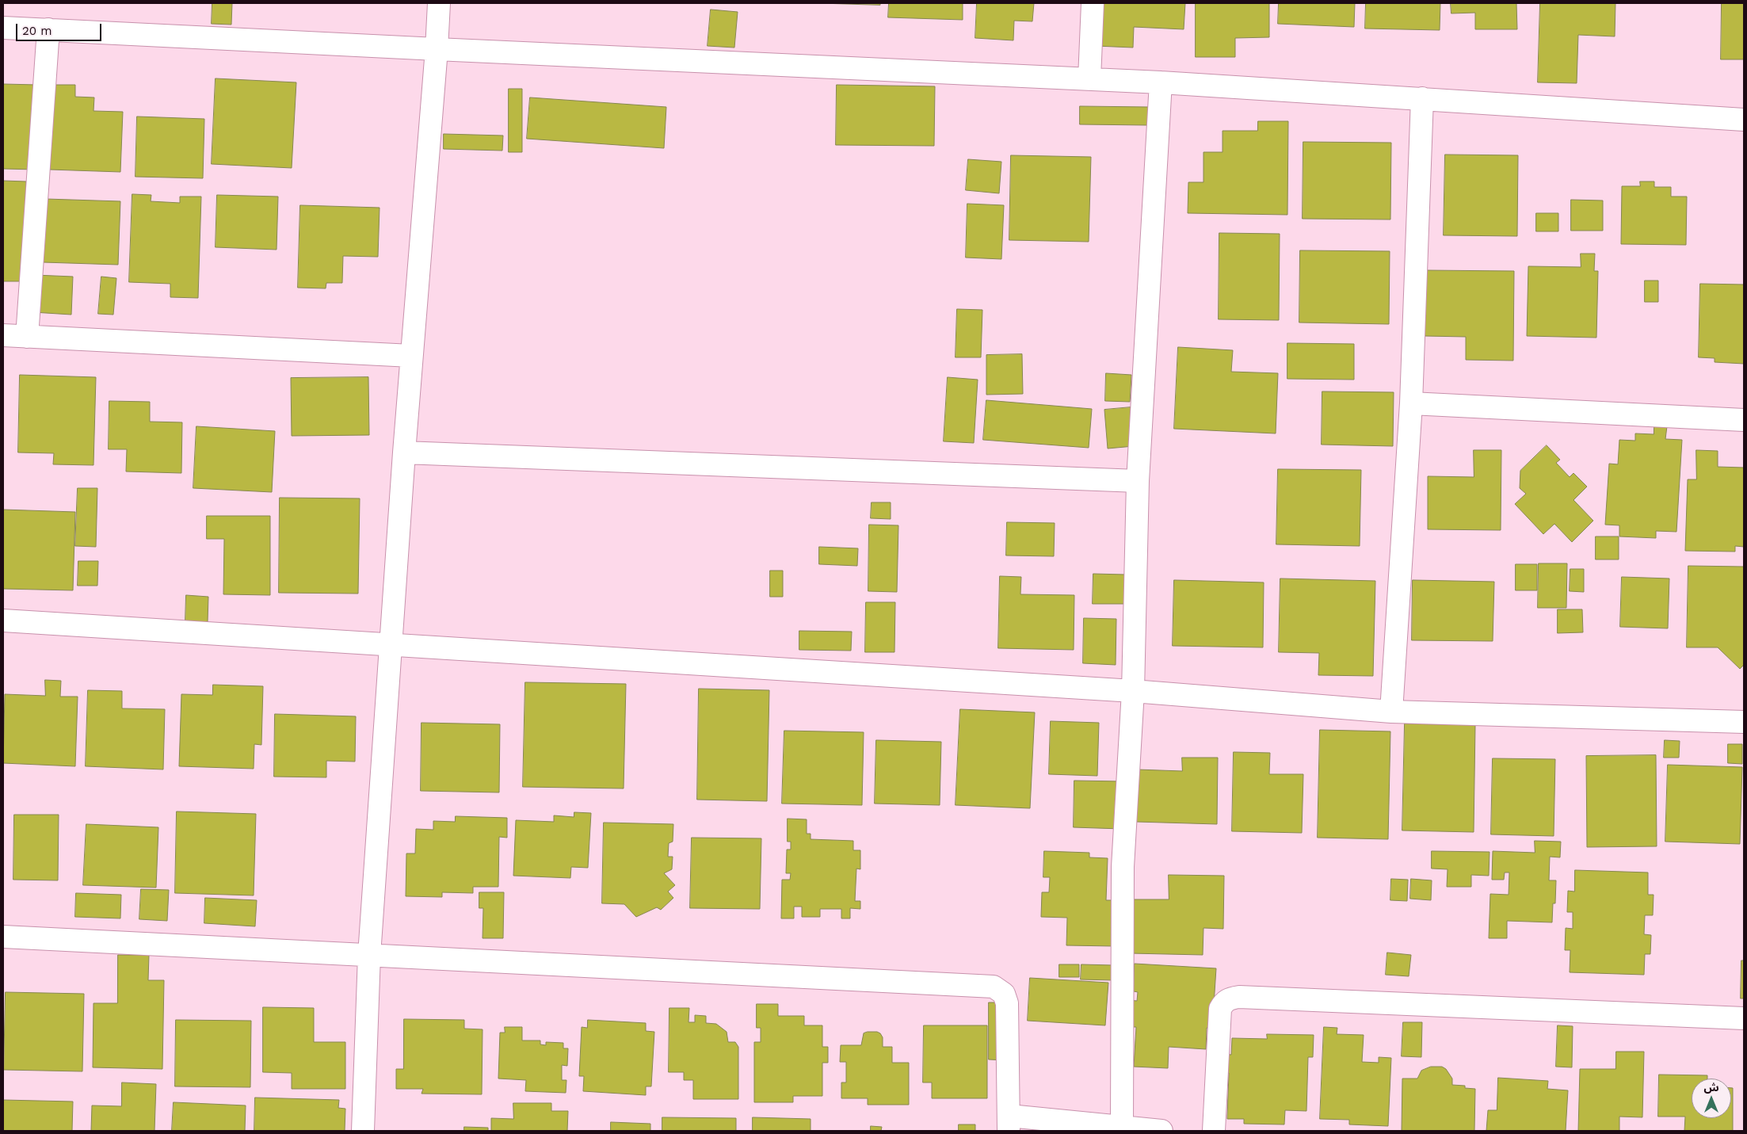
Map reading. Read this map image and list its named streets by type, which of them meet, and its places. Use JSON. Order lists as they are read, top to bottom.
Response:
{
  "scale_bar": "20 m",
  "north": "top"
}
